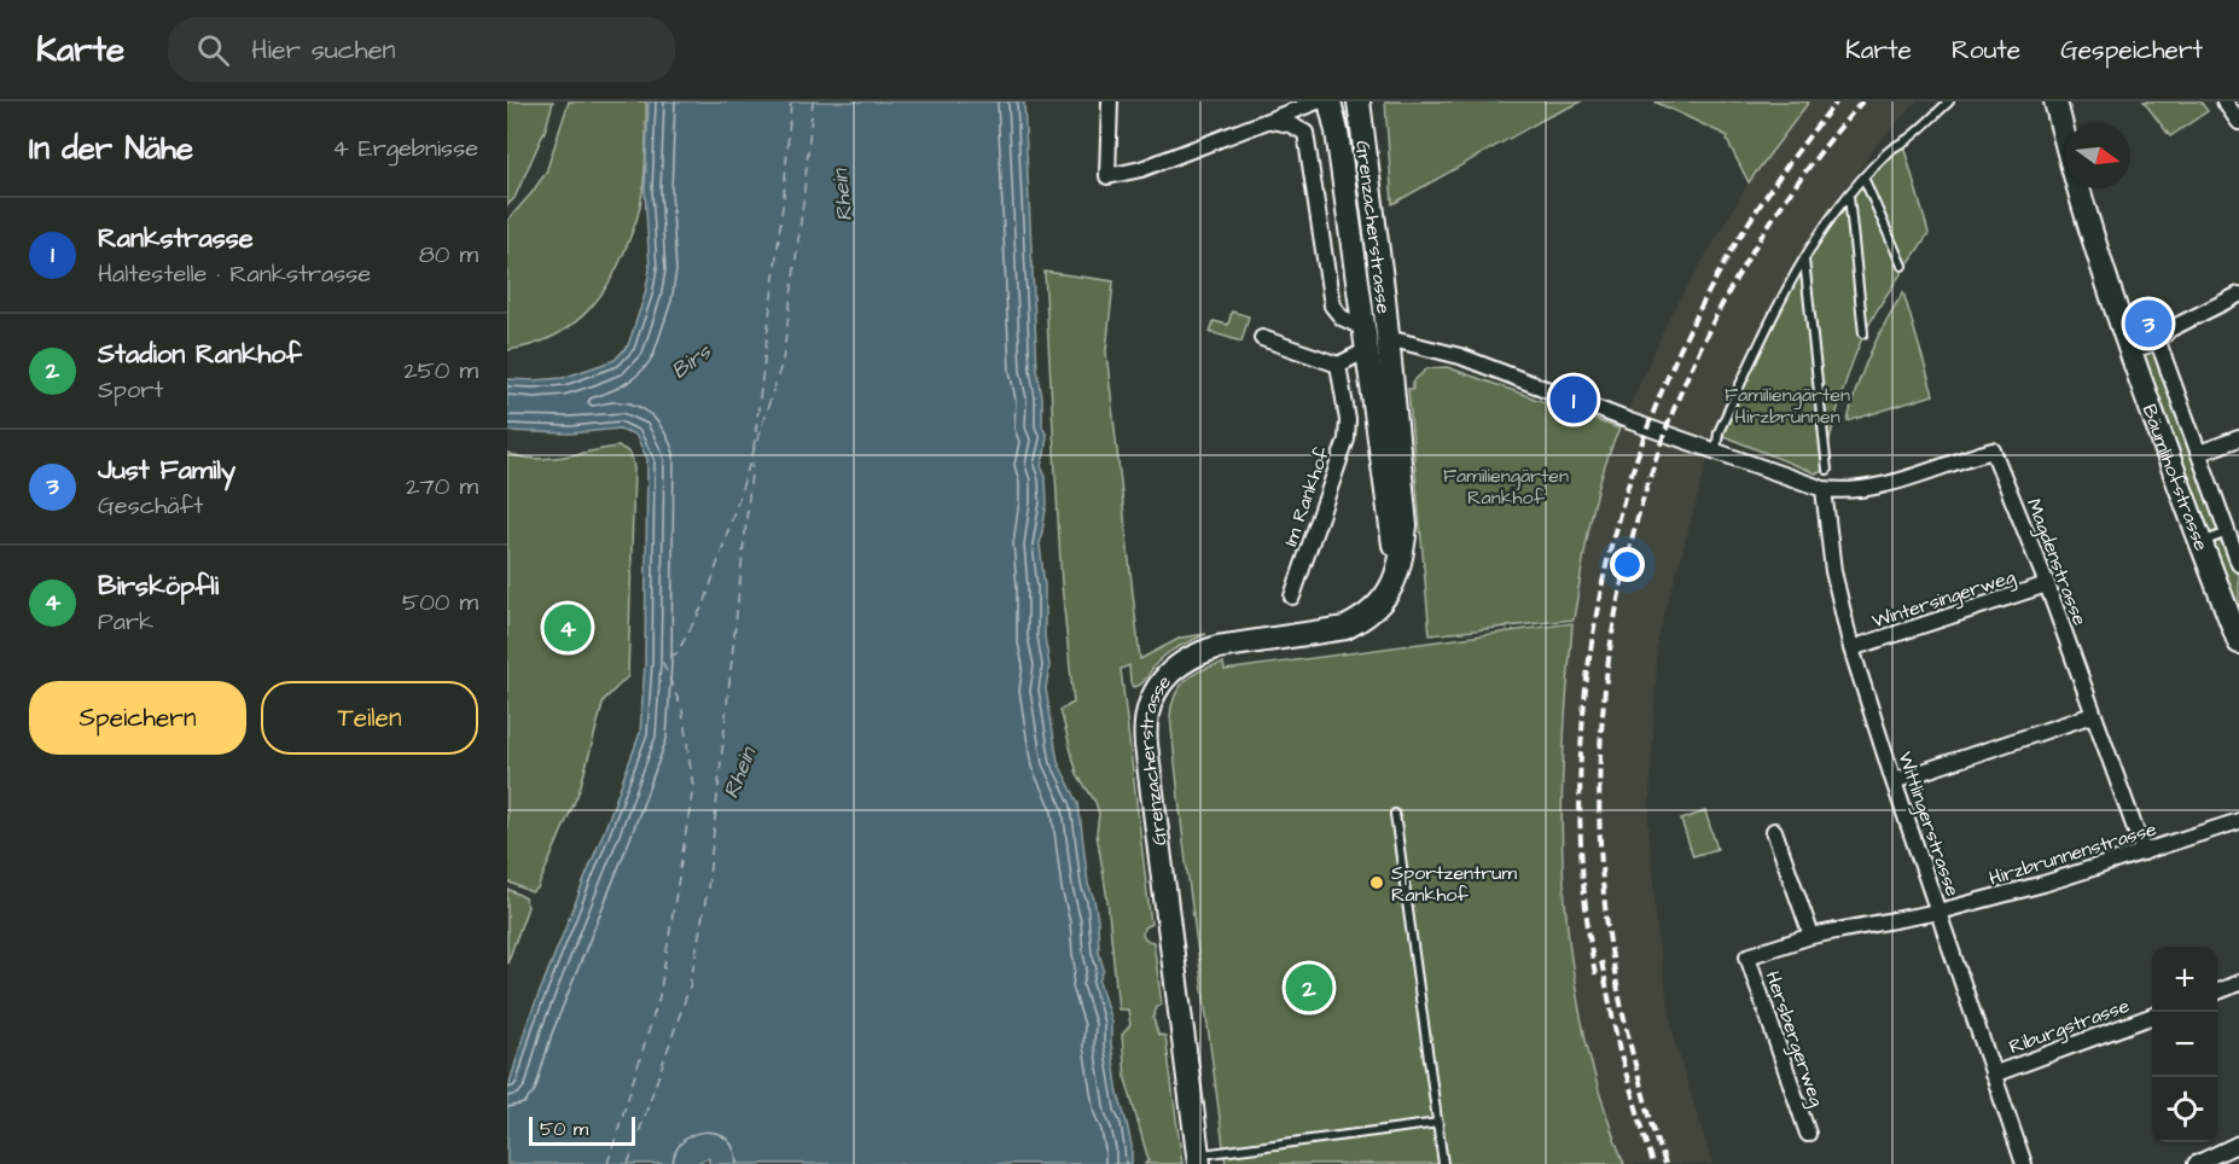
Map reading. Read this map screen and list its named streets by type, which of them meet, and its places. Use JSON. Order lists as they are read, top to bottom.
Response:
{
  "streets": {
    "main road": ["Grenzacherstrasse", "Bäumlihofstrasse"],
    "street": [
      "Im Rankhof",
      "Magdenstrasse",
      "Wintersingerweg",
      "Wittlingerstrasse",
      "Hirzbrunnenstrasse",
      "Riburgstrasse",
      "Hersbergerweg"
    ]
  },
  "crossings": [
    ["Magdenstrasse", "Wintersingerweg"],
    ["Magdenstrasse", "Wittlingerstrasse"],
    ["Magdenstrasse", "Hirzbrunnenstrasse"],
    ["Wintersingerweg", "Wittlingerstrasse"],
    ["Wittlingerstrasse", "Hirzbrunnenstrasse"],
    ["Wittlingerstrasse", "Riburgstrasse"],
    ["Hirzbrunnenstrasse", "Hersbergerweg"]
  ],
  "water": ["Rhein", "Birs"],
  "parks": ["Familiengärten Hirzbrunnen", "Familiengärten Rankhof"],
  "places": ["Sportzentrum Rankhof"],
  "scale_bar": "50 m",
  "north": "right",
  "page": {
    "header": "Karte",
    "search": "Hier suchen",
    "nav": ["Karte", "Route", "Gespeichert"],
    "heading": ["In der Nähe", "4 Ergebnisse"],
    "list": [
      {
        "mark": "1",
        "name": "Rankstrasse",
        "note": "Haltestelle · Rankstrasse",
        "value": "80 m"
      },
      {
        "mark": "2",
        "name": "Stadion Rankhof",
        "note": "Sport",
        "value": "250 m"
      },
      {
        "mark": "3",
        "name": "Just Family",
        "note": "Geschäft",
        "value": "270 m"
      },
      {
        "mark": "4",
        "name": "Birsköpfli",
        "note": "Park",
        "value": "500 m"
      }
    ],
    "pins": [
      "3",
      "1",
      "4",
      "2"
    ],
    "buttons": ["Speichern", "Teilen"],
    "map_buttons": ["+", "−"],
    "scale": "50 m"
  }
}
